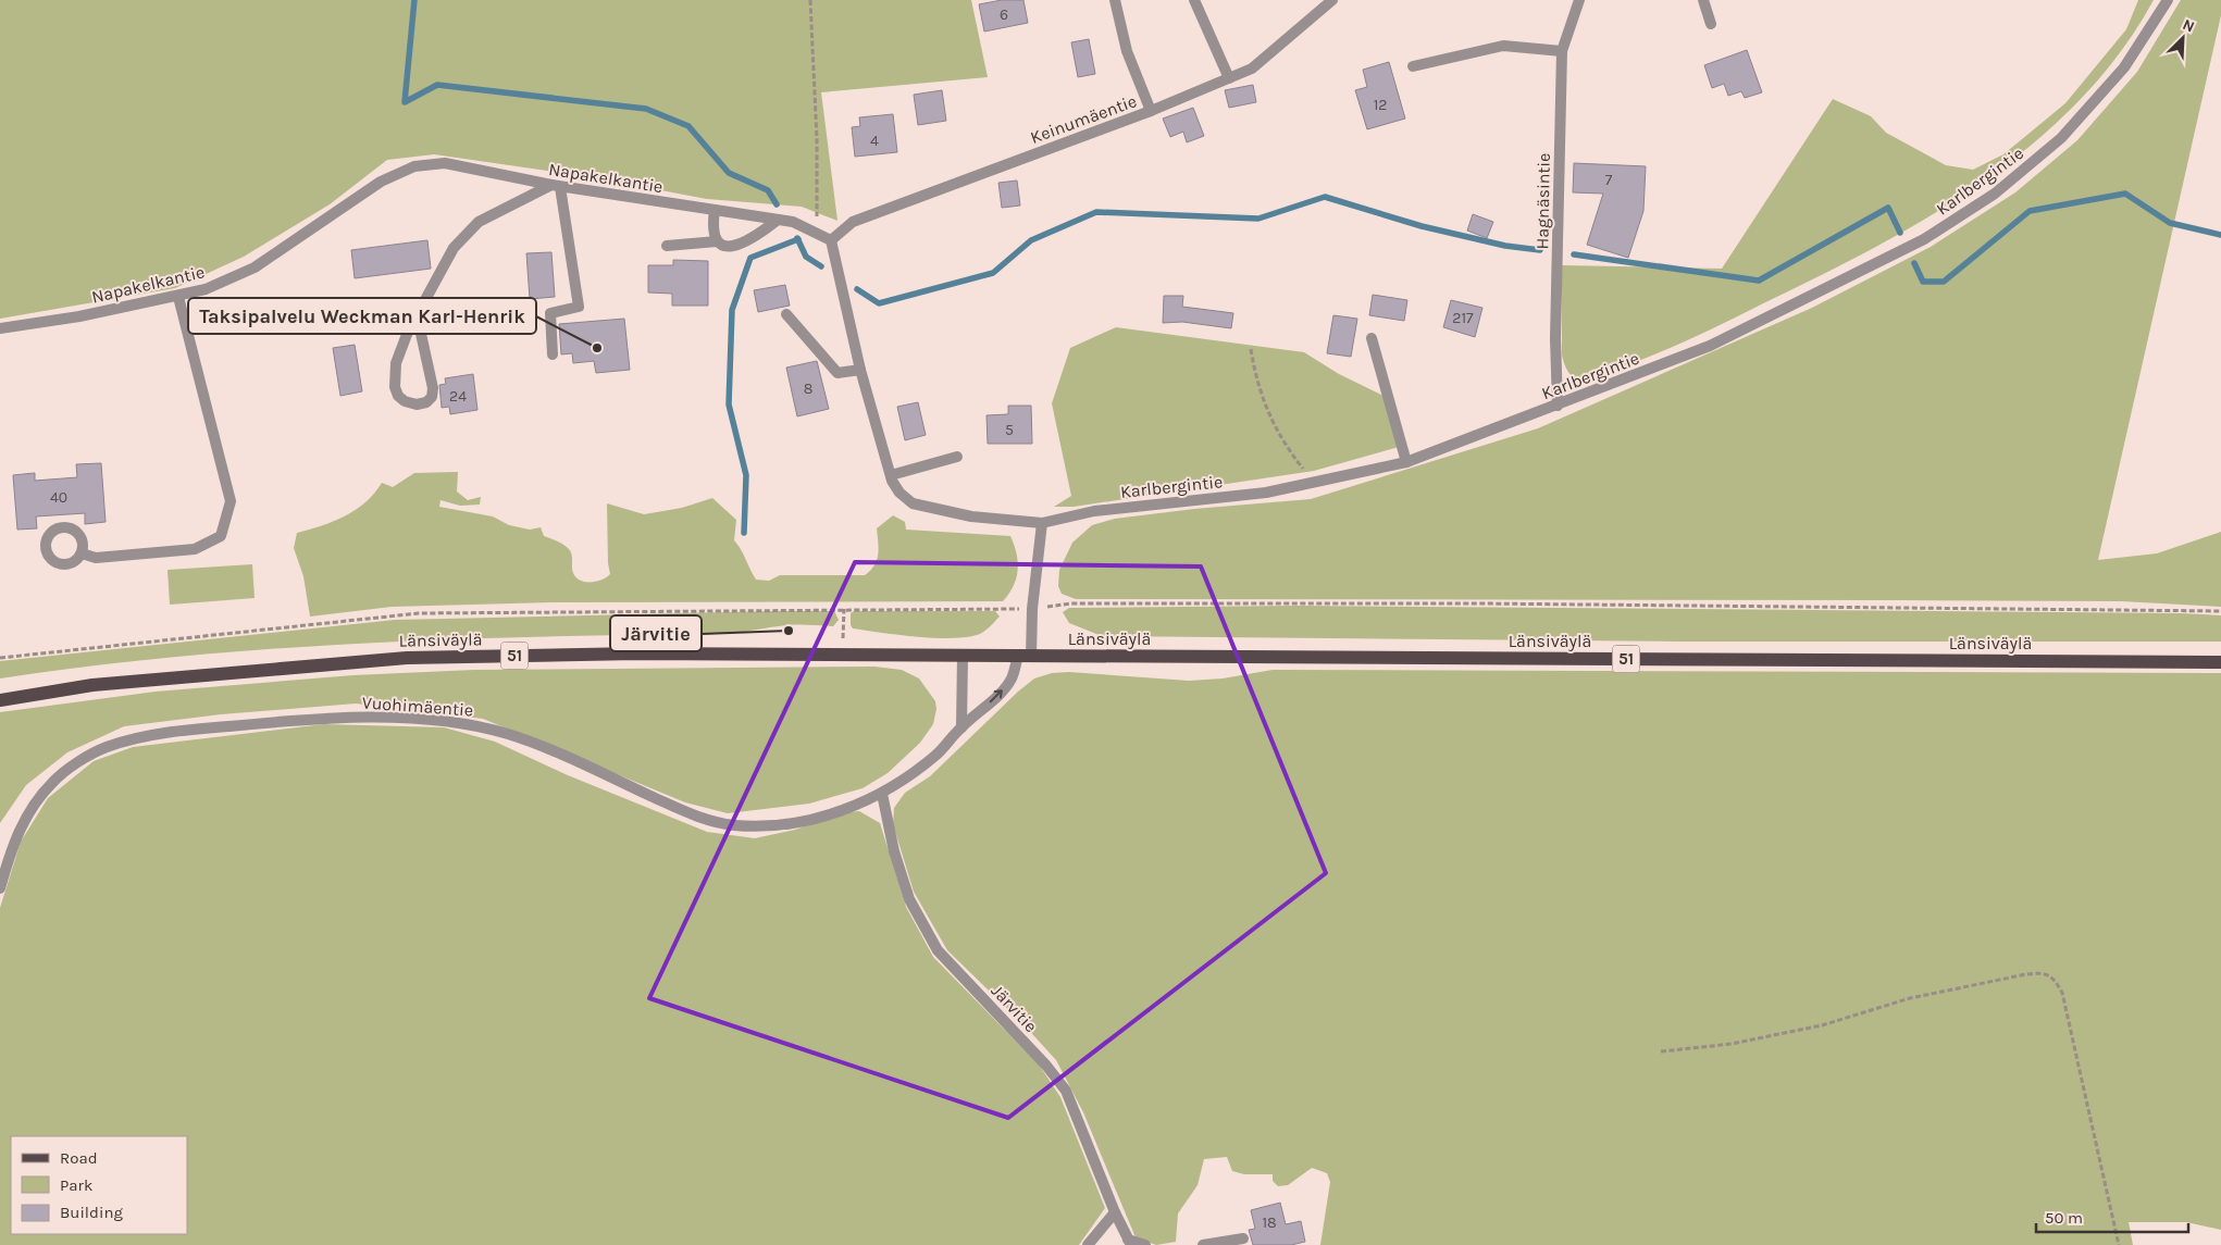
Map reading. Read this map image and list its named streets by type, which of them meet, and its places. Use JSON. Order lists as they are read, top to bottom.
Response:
{
  "streets": {
    "main road": ["Länsiväylä", "51"],
    "street": [
      "Keinumäentie",
      "Napakelkantie",
      "Karlbergintie",
      "Hagnäsintie",
      "Vuohimäentie",
      "Järvitie"
    ]
  },
  "crossings": [
    ["Keinumäentie", "Napakelkantie"],
    ["Karlbergintie", "Hagnäsintie"],
    ["Länsiväylä", "Vuohimäentie"],
    ["Vuohimäentie", "Järvitie"]
  ],
  "places": ["Taksipalvelu Weckman Karl-Henrik", "Järvitie"],
  "house_numbers": [
    "6",
    "12",
    "4",
    "7",
    "217",
    "8",
    "24",
    "5",
    "40",
    "18"
  ],
  "legend": ["Road", "Park", "Building"],
  "scale_bar": "50 m",
  "north": "top right"
}
